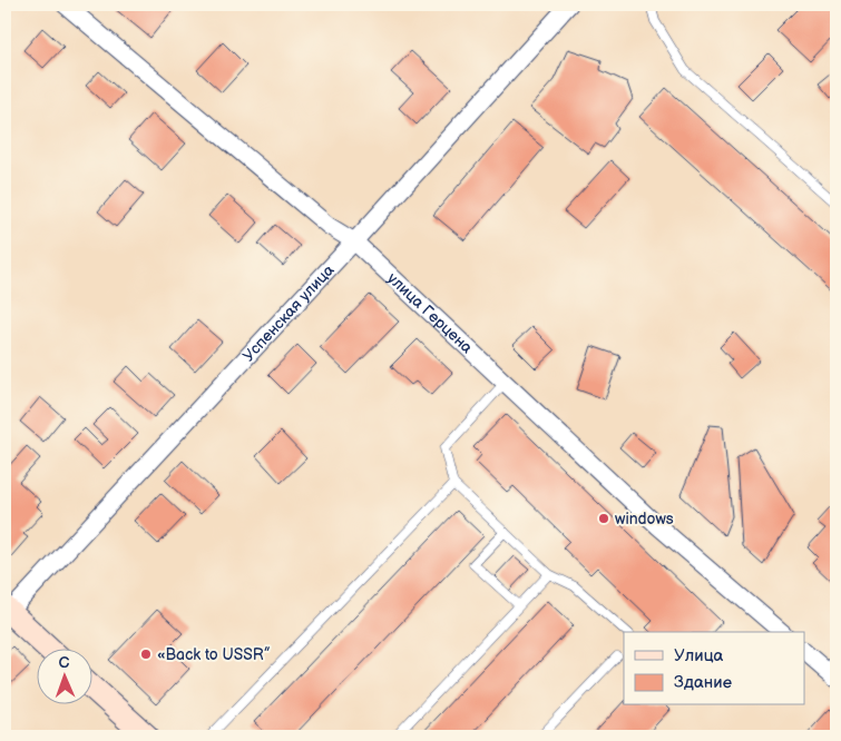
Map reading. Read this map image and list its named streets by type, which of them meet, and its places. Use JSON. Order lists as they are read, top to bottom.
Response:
{
  "streets": {
    "street": ["Успенская улица", "улица Герцена"]
  },
  "crossings": [
    ["Успенская улица", "улица Герцена"]
  ],
  "places": ["windows", "«Back to USSR”"],
  "legend": ["Улица", "Здание"],
  "north": "top"
}
